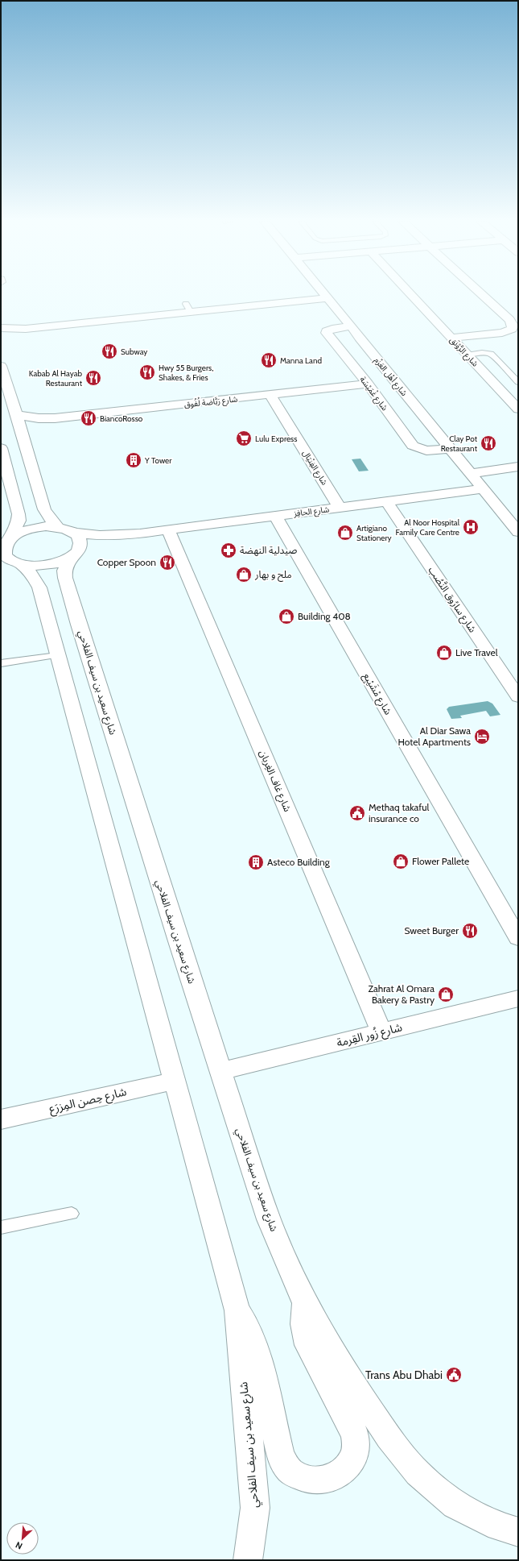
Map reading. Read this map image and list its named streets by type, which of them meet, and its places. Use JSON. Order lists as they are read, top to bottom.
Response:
{
  "streets": {
    "street": [
      "شارع الرَّوْنَق",
      "شارع أهْل العَزْم",
      "شارع غْمَيْسَة",
      "شارع رَبَّاضة لُفُوق",
      "شارع الفِنْيَال",
      "شارع الحافِز",
      "شارع سارُوق النَّصُب",
      "شارع سعيد بن سيف الفلاحي",
      "شارع مْشَيْبِع",
      "شارع غاف الغِربان",
      "شارع زُور القِرمة",
      "شارع حِصن المِزرَع"
    ]
  },
  "crossings": [
    ["شارع أهْل العَزْم", "شارع غْمَيْسَة"],
    ["شارع أهْل العَزْم", "شارع الحافِز"],
    ["شارع غْمَيْسَة", "شارع رَبَّاضة لُفُوق"],
    ["شارع رَبَّاضة لُفُوق", "شارع الفِنْيَال"],
    ["شارع الفِنْيَال", "شارع الحافِز"],
    ["شارع الحافِز", "شارع سارُوق النَّصُب"],
    ["شارع الحافِز", "شارع سعيد بن سيف الفلاحي"],
    ["شارع الحافِز", "شارع مْشَيْبِع"],
    ["شارع الحافِز", "شارع غاف الغِربان"],
    ["شارع سعيد بن سيف الفلاحي", "شارع زُور القِرمة"],
    ["شارع سعيد بن سيف الفلاحي", "شارع حِصن المِزرَع"],
    ["شارع غاف الغِربان", "شارع زُور القِرمة"]
  ],
  "places": {
    "restaurant": [
      "Subway",
      "Manna Land",
      "Hwy 55 Burgers, Shakes, & Fries",
      "Kabab Al Hayab Restaurant",
      "BiancoRosso",
      "Clay Pot Restaurant",
      "Copper Spoon",
      "Sweet Burger"
    ],
    "supermarket": ["Lulu Express"],
    "building": ["Y Tower", "Asteco Building"],
    "hospital": ["Al Noor Hospital Family Care Centre"],
    "shop": [
      "Artigiano Stationery",
      "ملح و بهار",
      "Building 408",
      "Live Travel",
      "Flower Pallete",
      "Zahrat Al Omara Bakery & Pastry"
    ],
    "pharmacy": ["صيدلية النهضة"],
    "hotel": ["Al Diar Sawa Hotel Apartments"],
    "public building": ["Methaq takaful insurance co", "Trans Abu Dhabi"]
  },
  "north": "bottom left"
}
